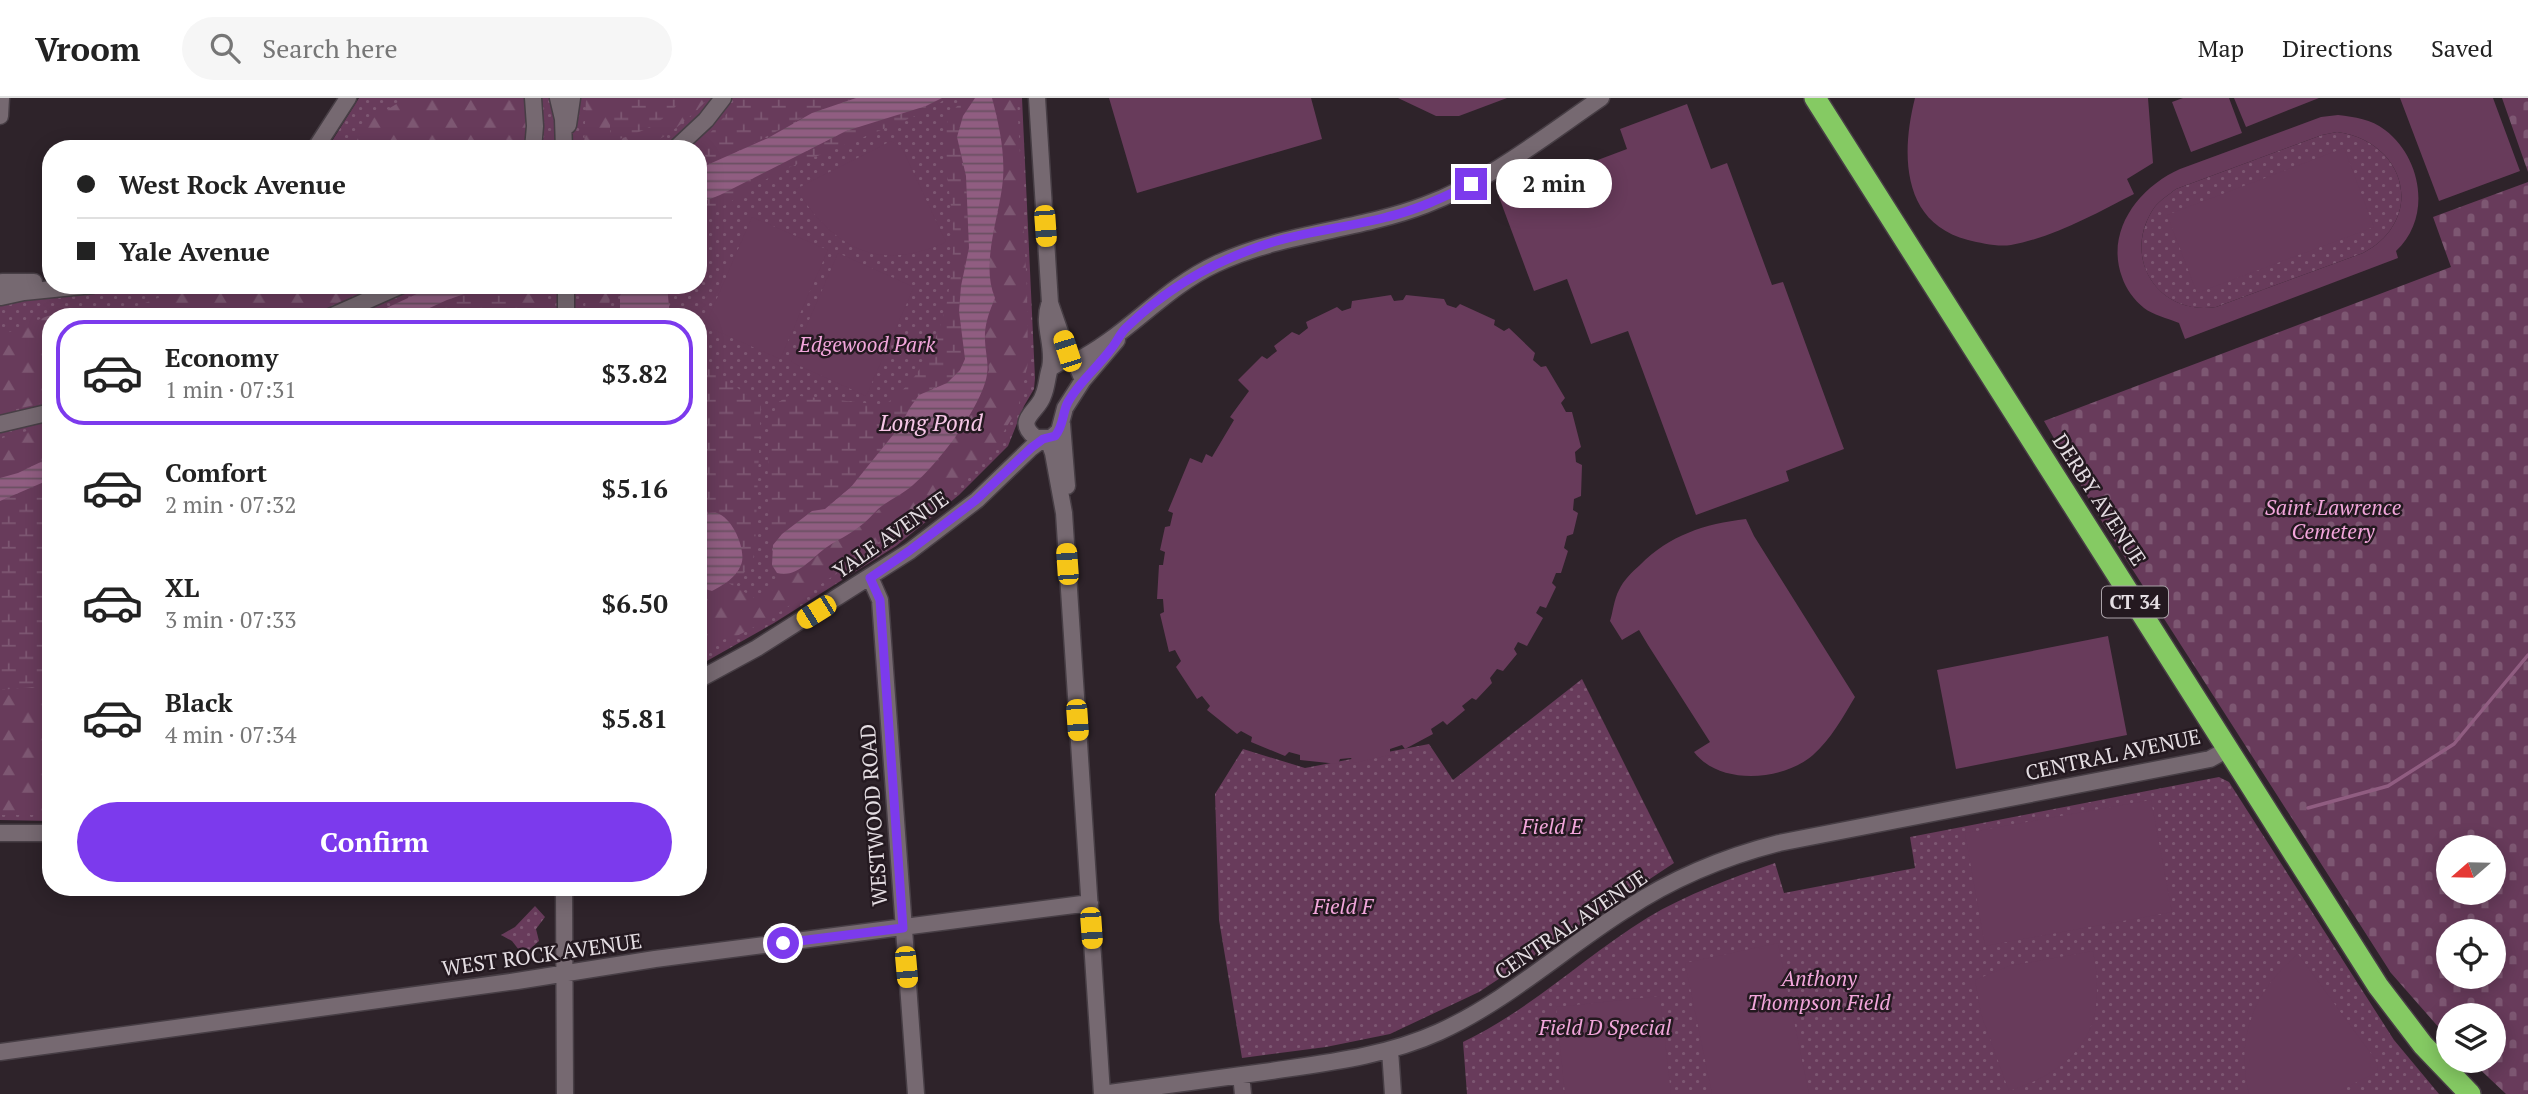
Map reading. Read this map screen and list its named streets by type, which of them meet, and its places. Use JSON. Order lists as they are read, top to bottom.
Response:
{
  "streets": {
    "highway": ["DERBY AVENUE", "CT 34"],
    "street": [
      "YALE AVENUE",
      "CENTRAL AVENUE",
      "WESTWOOD ROAD",
      "WEST ROCK AVENUE"
    ]
  },
  "crossings": [
    ["DERBY AVENUE", "CENTRAL AVENUE"],
    ["YALE AVENUE", "WESTWOOD ROAD"],
    ["WESTWOOD ROAD", "WEST ROCK AVENUE"]
  ],
  "water": ["Long Pond"],
  "parks": [
    "Edgewood Park",
    "Saint Lawrence Cemetery",
    "Field E",
    "Field F",
    "Anthony Thompson Field",
    "Field D Special"
  ],
  "north": "left",
  "page": {
    "header": "Vroom",
    "search": "Search here",
    "nav": ["Map", "Directions", "Saved"],
    "banner": ["West Rock Avenue", "Yale Avenue"],
    "bubble": "2 min",
    "list": [
      {
        "name": "Economy",
        "note": "1 min · 07:31",
        "value": "$3.82"
      },
      {
        "name": "Comfort",
        "note": "2 min · 07:32",
        "value": "$5.16"
      },
      {
        "name": "XL",
        "note": "3 min · 07:33",
        "value": "$6.50"
      },
      {
        "name": "Black",
        "note": "4 min · 07:34",
        "value": "$5.81"
      }
    ],
    "buttons": "Confirm"
  }
}
